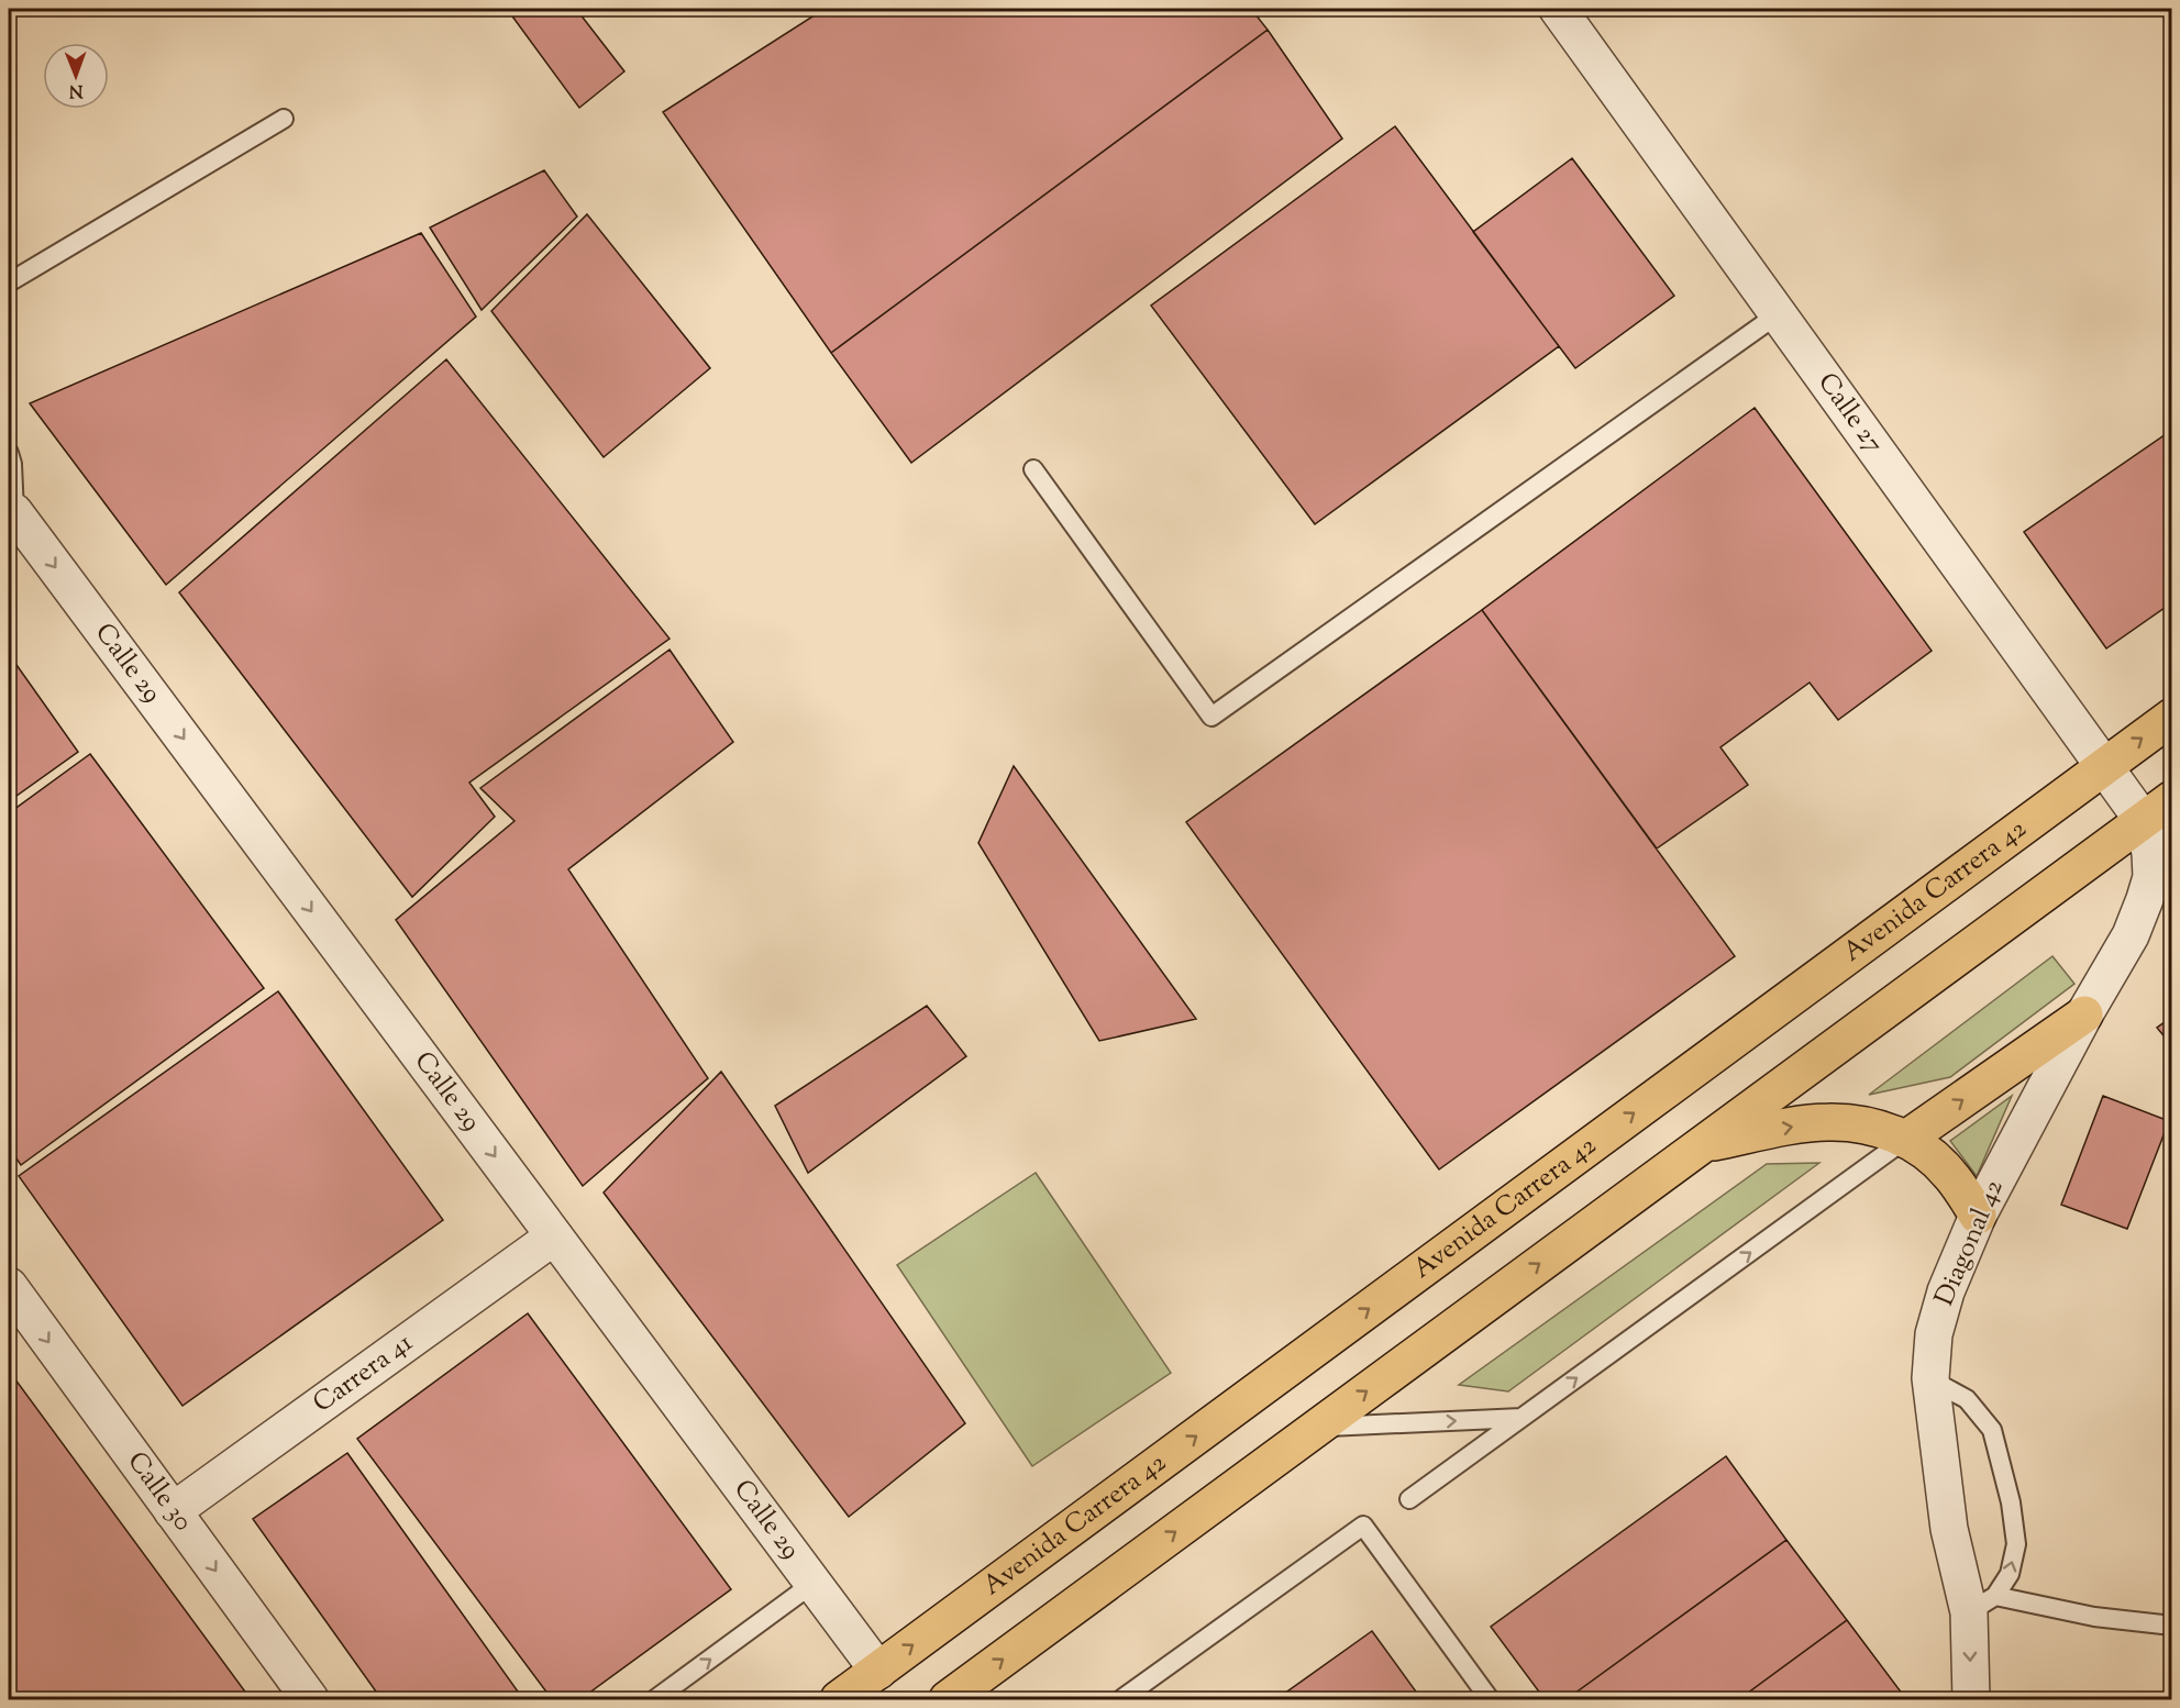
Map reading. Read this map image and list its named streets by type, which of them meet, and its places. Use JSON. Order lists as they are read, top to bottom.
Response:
{
  "streets": {
    "highway": ["Avenida Carrera 42"],
    "street": [
      "Calle 27",
      "Calle 29",
      "Diagonal 42",
      "Carrera 41",
      "Calle 30"
    ]
  },
  "crossings": [
    ["Calle 27", "Avenida Carrera 42"],
    ["Calle 27", "Diagonal 42"],
    ["Calle 29", "Avenida Carrera 42"],
    ["Calle 29", "Carrera 41"],
    ["Carrera 41", "Calle 30"]
  ],
  "one_way": ["Calle 29", "Calle 30"],
  "north": "bottom"
}
